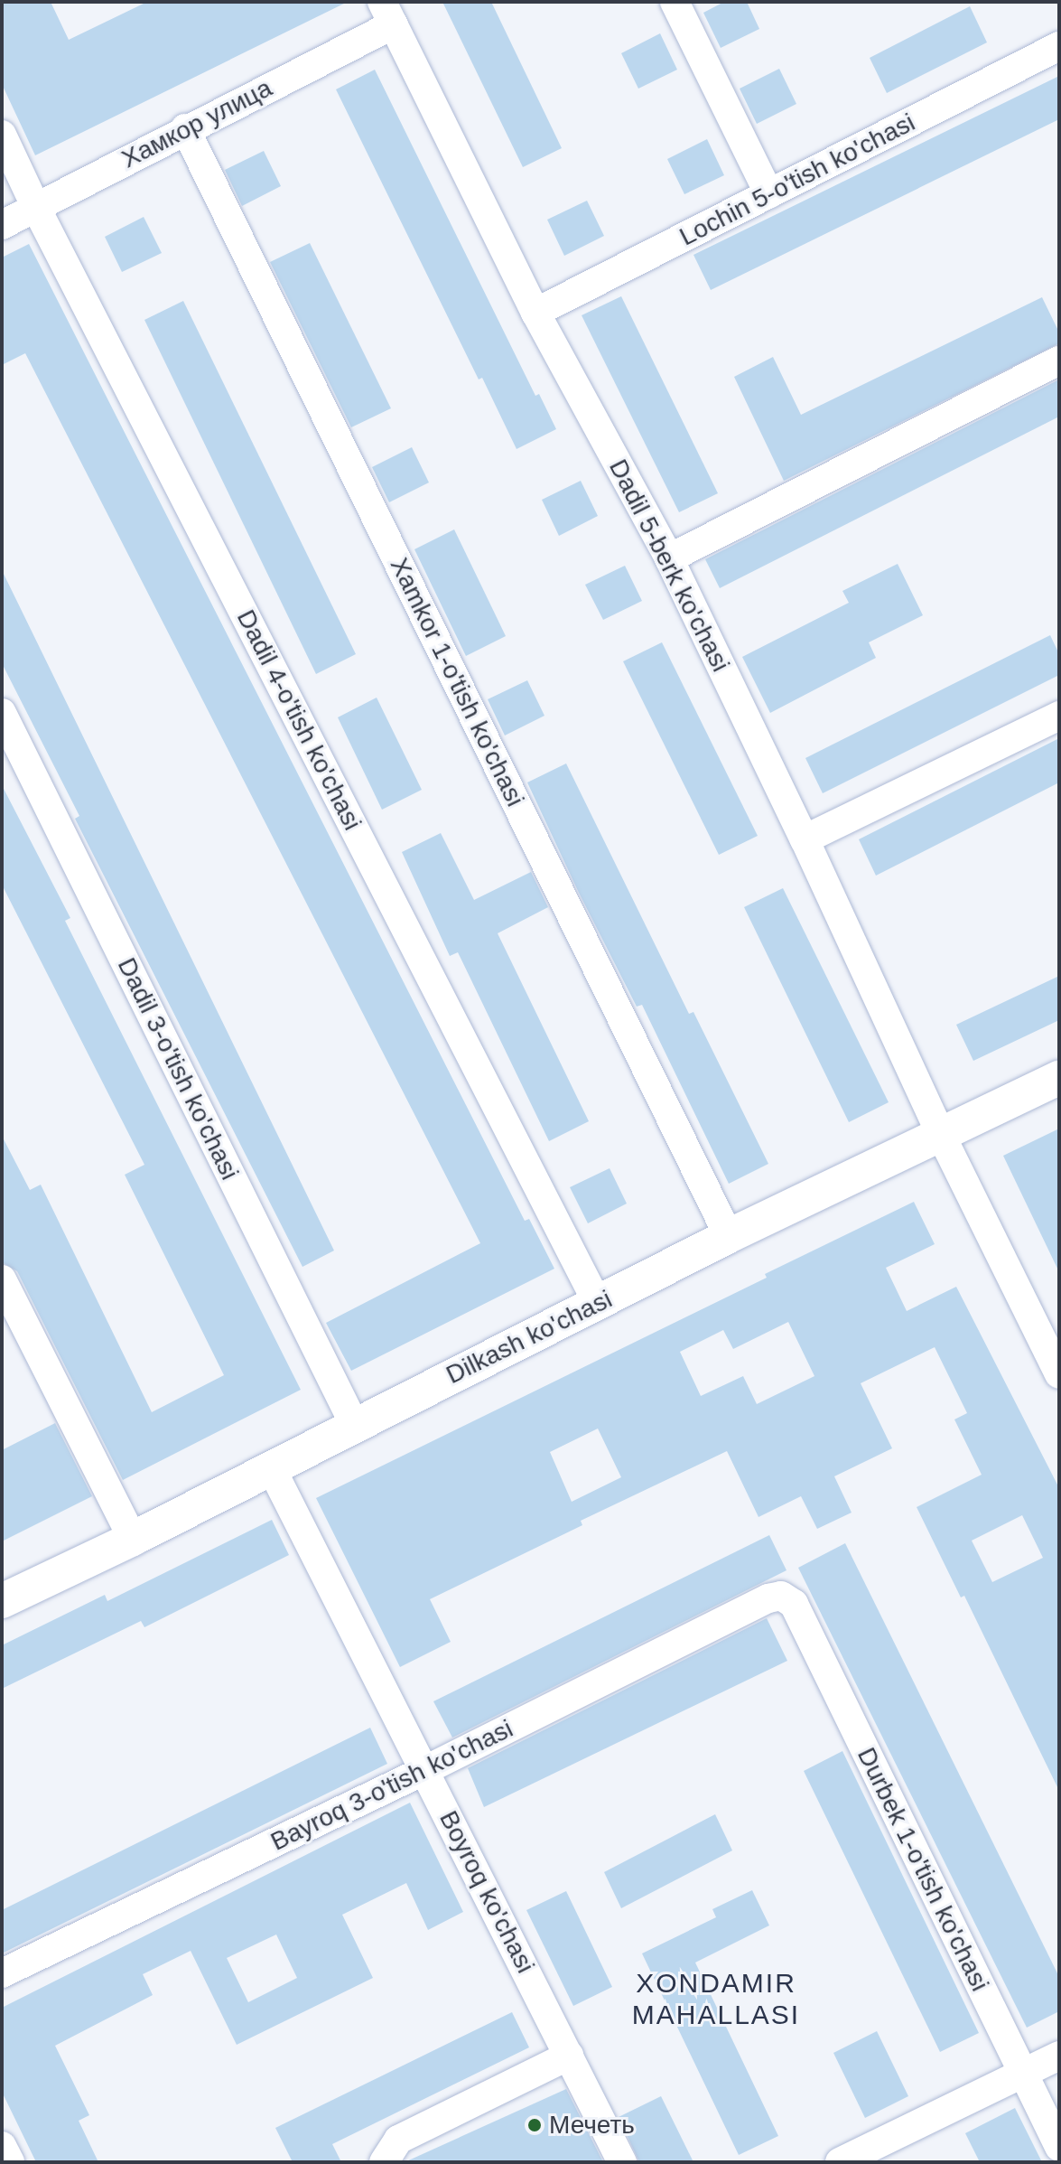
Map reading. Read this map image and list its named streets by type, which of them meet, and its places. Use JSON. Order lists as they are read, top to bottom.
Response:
{
  "streets": {
    "street": [
      "Хамкор улица",
      "Lochin 5-o'tish ko'chasi",
      "Dadil 5-berk ko'chasi",
      "Xamkor 1-o'tish ko'chasi",
      "Dadil 4-o'tish ko'chasi",
      "Dadil 3-o'tish ko'chasi",
      "Dilkash ko'chasi",
      "Bayroq 3-o'tish ko'chasi",
      "Durbek 1-o'tish ko'chasi",
      "Boyroq ko'chasi"
    ]
  },
  "crossings": [
    ["Хамкор улица", "Dadil 5-berk ko'chasi"],
    ["Хамкор улица", "Xamkor 1-o'tish ko'chasi"],
    ["Хамкор улица", "Dadil 4-o'tish ko'chasi"],
    ["Lochin 5-o'tish ko'chasi", "Dadil 5-berk ko'chasi"],
    ["Dadil 5-berk ko'chasi", "Dilkash ko'chasi"],
    ["Xamkor 1-o'tish ko'chasi", "Dilkash ko'chasi"],
    ["Dadil 4-o'tish ko'chasi", "Dilkash ko'chasi"],
    ["Dadil 3-o'tish ko'chasi", "Dilkash ko'chasi"],
    ["Dilkash ko'chasi", "Boyroq ko'chasi"],
    ["Bayroq 3-o'tish ko'chasi", "Durbek 1-o'tish ko'chasi"],
    ["Bayroq 3-o'tish ko'chasi", "Boyroq ko'chasi"]
  ],
  "districts": ["XONDAMIR MAHALLASI"],
  "places": ["Мечеть"]
}
